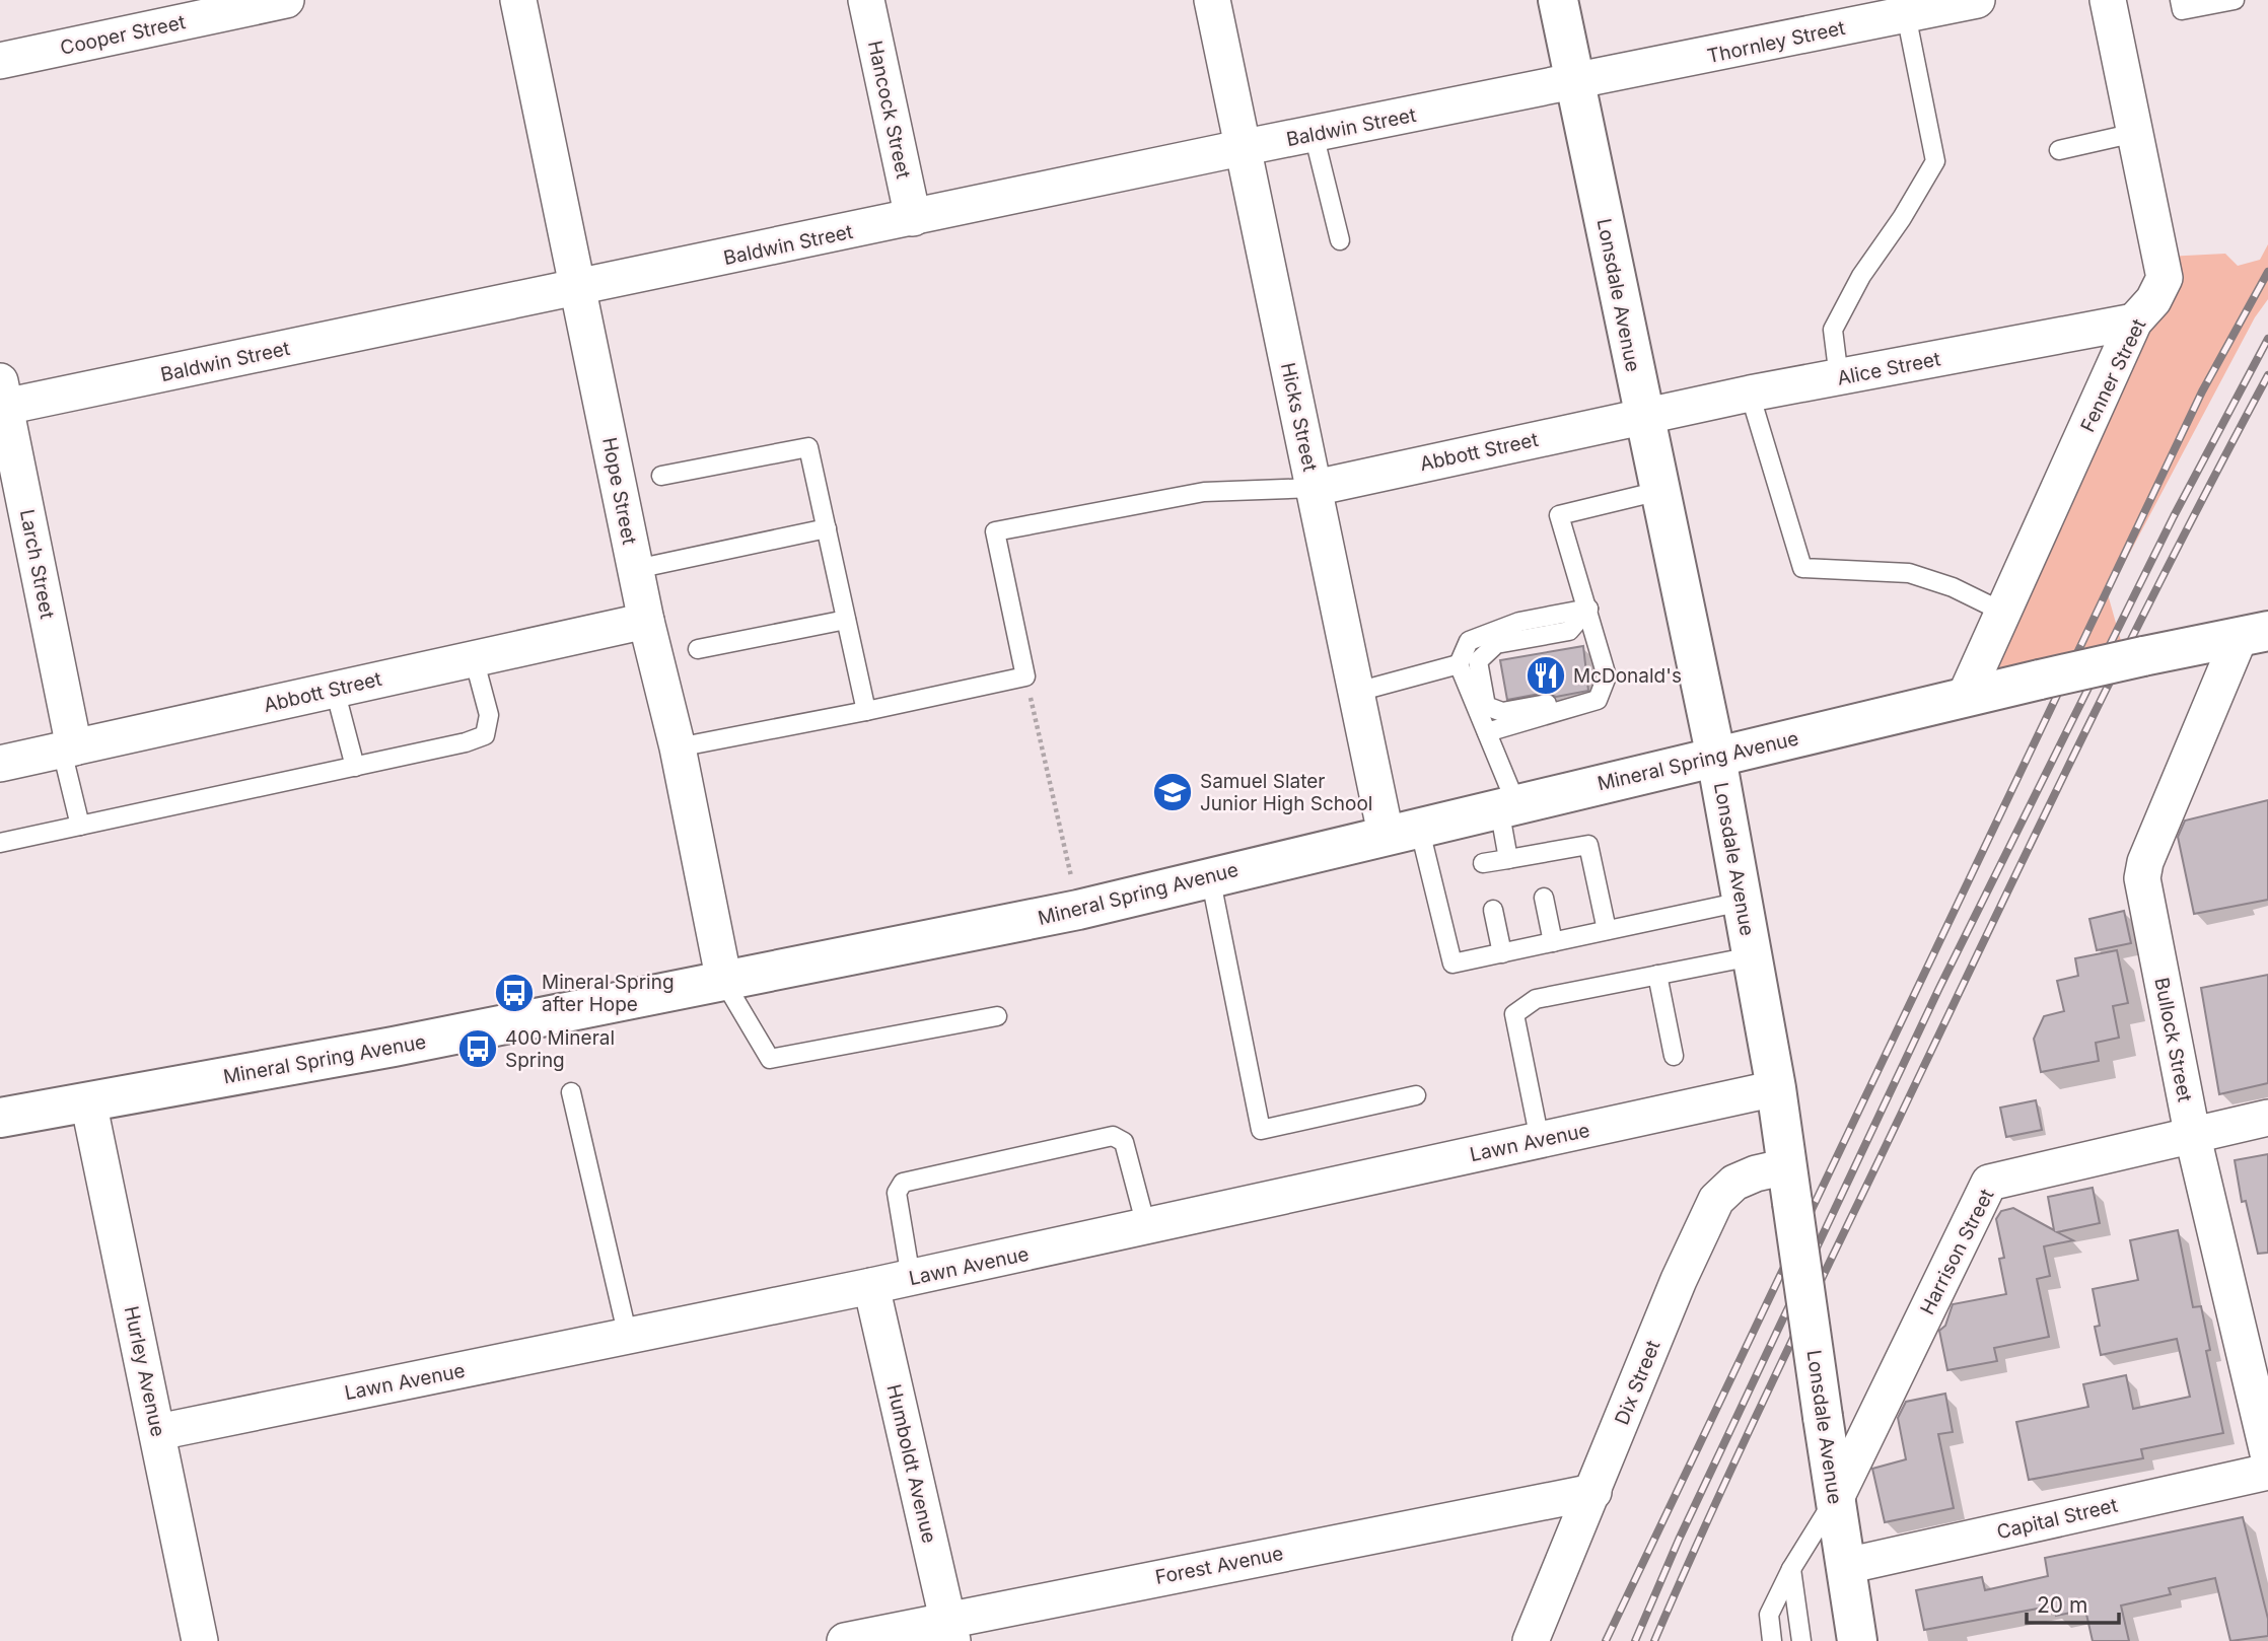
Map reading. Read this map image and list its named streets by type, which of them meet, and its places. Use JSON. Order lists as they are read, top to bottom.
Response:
{
  "streets": {
    "main road": ["Lonsdale Avenue", "Mineral Spring Avenue"],
    "street": [
      "Cooper Street",
      "Thornley Street",
      "Hancock Street",
      "Baldwin Street",
      "Alice Street",
      "Fenner Street",
      "Hicks Street",
      "Abbott Street",
      "Hope Street",
      "Larch Street",
      "Bullock Street",
      "Lawn Avenue",
      "Harrison Street",
      "Hurley Avenue",
      "Dix Street",
      "Humboldt Avenue",
      "Capital Street",
      "Forest Avenue"
    ]
  },
  "crossings": [
    ["Thornley Street", "Baldwin Street"],
    ["Thornley Street", "Lonsdale Avenue"],
    ["Hancock Street", "Baldwin Street"],
    ["Baldwin Street", "Lonsdale Avenue"],
    ["Baldwin Street", "Hicks Street"],
    ["Baldwin Street", "Hope Street"],
    ["Baldwin Street", "Larch Street"],
    ["Lonsdale Avenue", "Alice Street"],
    ["Lonsdale Avenue", "Abbott Street"],
    ["Lonsdale Avenue", "Mineral Spring Avenue"],
    ["Lonsdale Avenue", "Lawn Avenue"],
    ["Lonsdale Avenue", "Harrison Street"],
    ["Lonsdale Avenue", "Dix Street"],
    ["Lonsdale Avenue", "Capital Street"],
    ["Alice Street", "Fenner Street"],
    ["Alice Street", "Abbott Street"],
    ["Fenner Street", "Mineral Spring Avenue"],
    ["Hicks Street", "Abbott Street"],
    ["Hicks Street", "Mineral Spring Avenue"],
    ["Abbott Street", "Hope Street"],
    ["Abbott Street", "Larch Street"],
    ["Hope Street", "Mineral Spring Avenue"],
    ["Mineral Spring Avenue", "Bullock Street"],
    ["Mineral Spring Avenue", "Hurley Avenue"],
    ["Bullock Street", "Harrison Street"],
    ["Lawn Avenue", "Hurley Avenue"],
    ["Lawn Avenue", "Humboldt Avenue"],
    ["Dix Street", "Forest Avenue"],
    ["Humboldt Avenue", "Forest Avenue"]
  ],
  "places": {
    "restaurant": ["McDonald's"],
    "school or university": ["Samuel Slater Junior High School"],
    "bus stop": ["Mineral Spring after Hope", "400 Mineral Spring"]
  },
  "scale_bar": "20 m"
}
